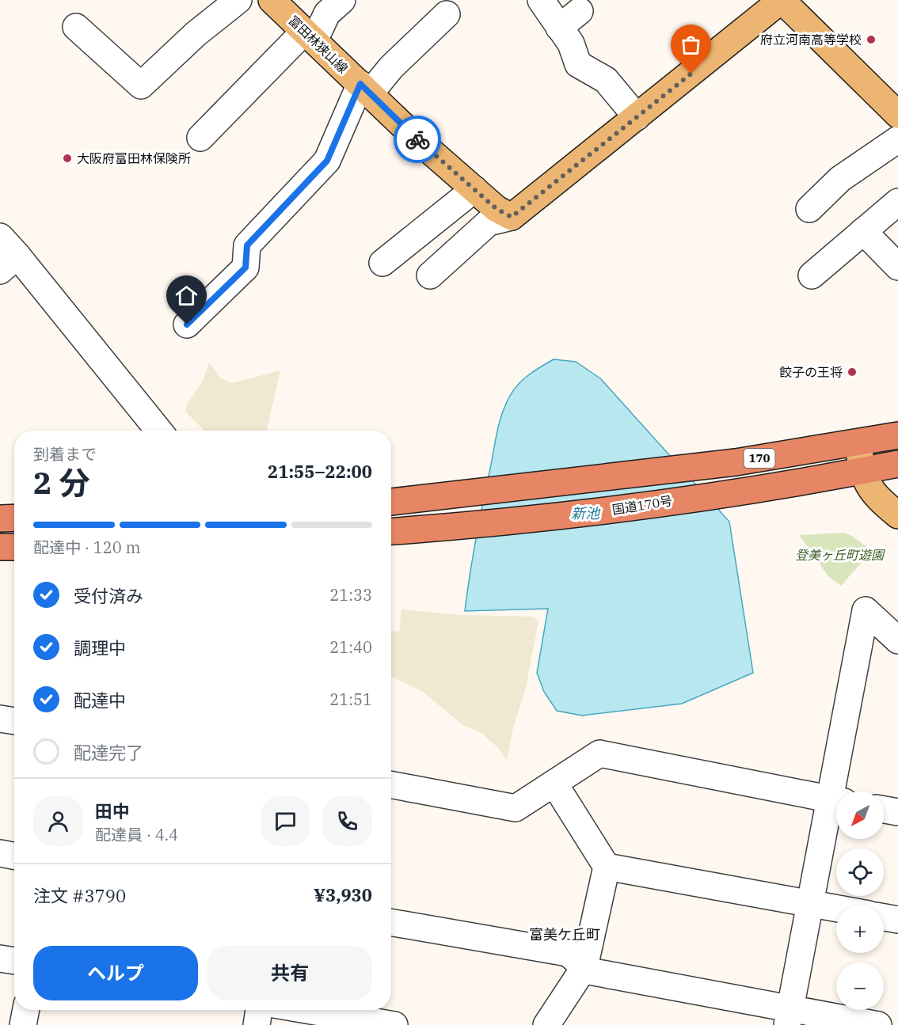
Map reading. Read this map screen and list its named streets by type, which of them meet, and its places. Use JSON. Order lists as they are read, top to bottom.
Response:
{
  "streets": {
    "highway": ["170", "国道170号"],
    "main road": ["富田林狭山線"]
  },
  "districts": ["富美ケ丘町"],
  "water": ["新池"],
  "parks": ["登美ヶ丘町遊園"],
  "places": ["府立河南高等学校", "大阪府富田林保険所", "餃子の王将"],
  "north": "bottom left",
  "page": {
    "heading": ["2 分", "到着まで", "21:55–22:00"],
    "panel": [
      "田中",
      "配達員 · 4.4",
      "注文 #3790",
      "¥3,930"
    ],
    "bar": "配達中 · 120 m",
    "list": [
      ["受付済み", "21:33"],
      ["調理中", "21:40"],
      ["配達中", "21:51"],
      "配達完了"
    ],
    "map_buttons": ["+", "−"],
    "buttons": ["ヘルプ", "共有"]
  }
}
